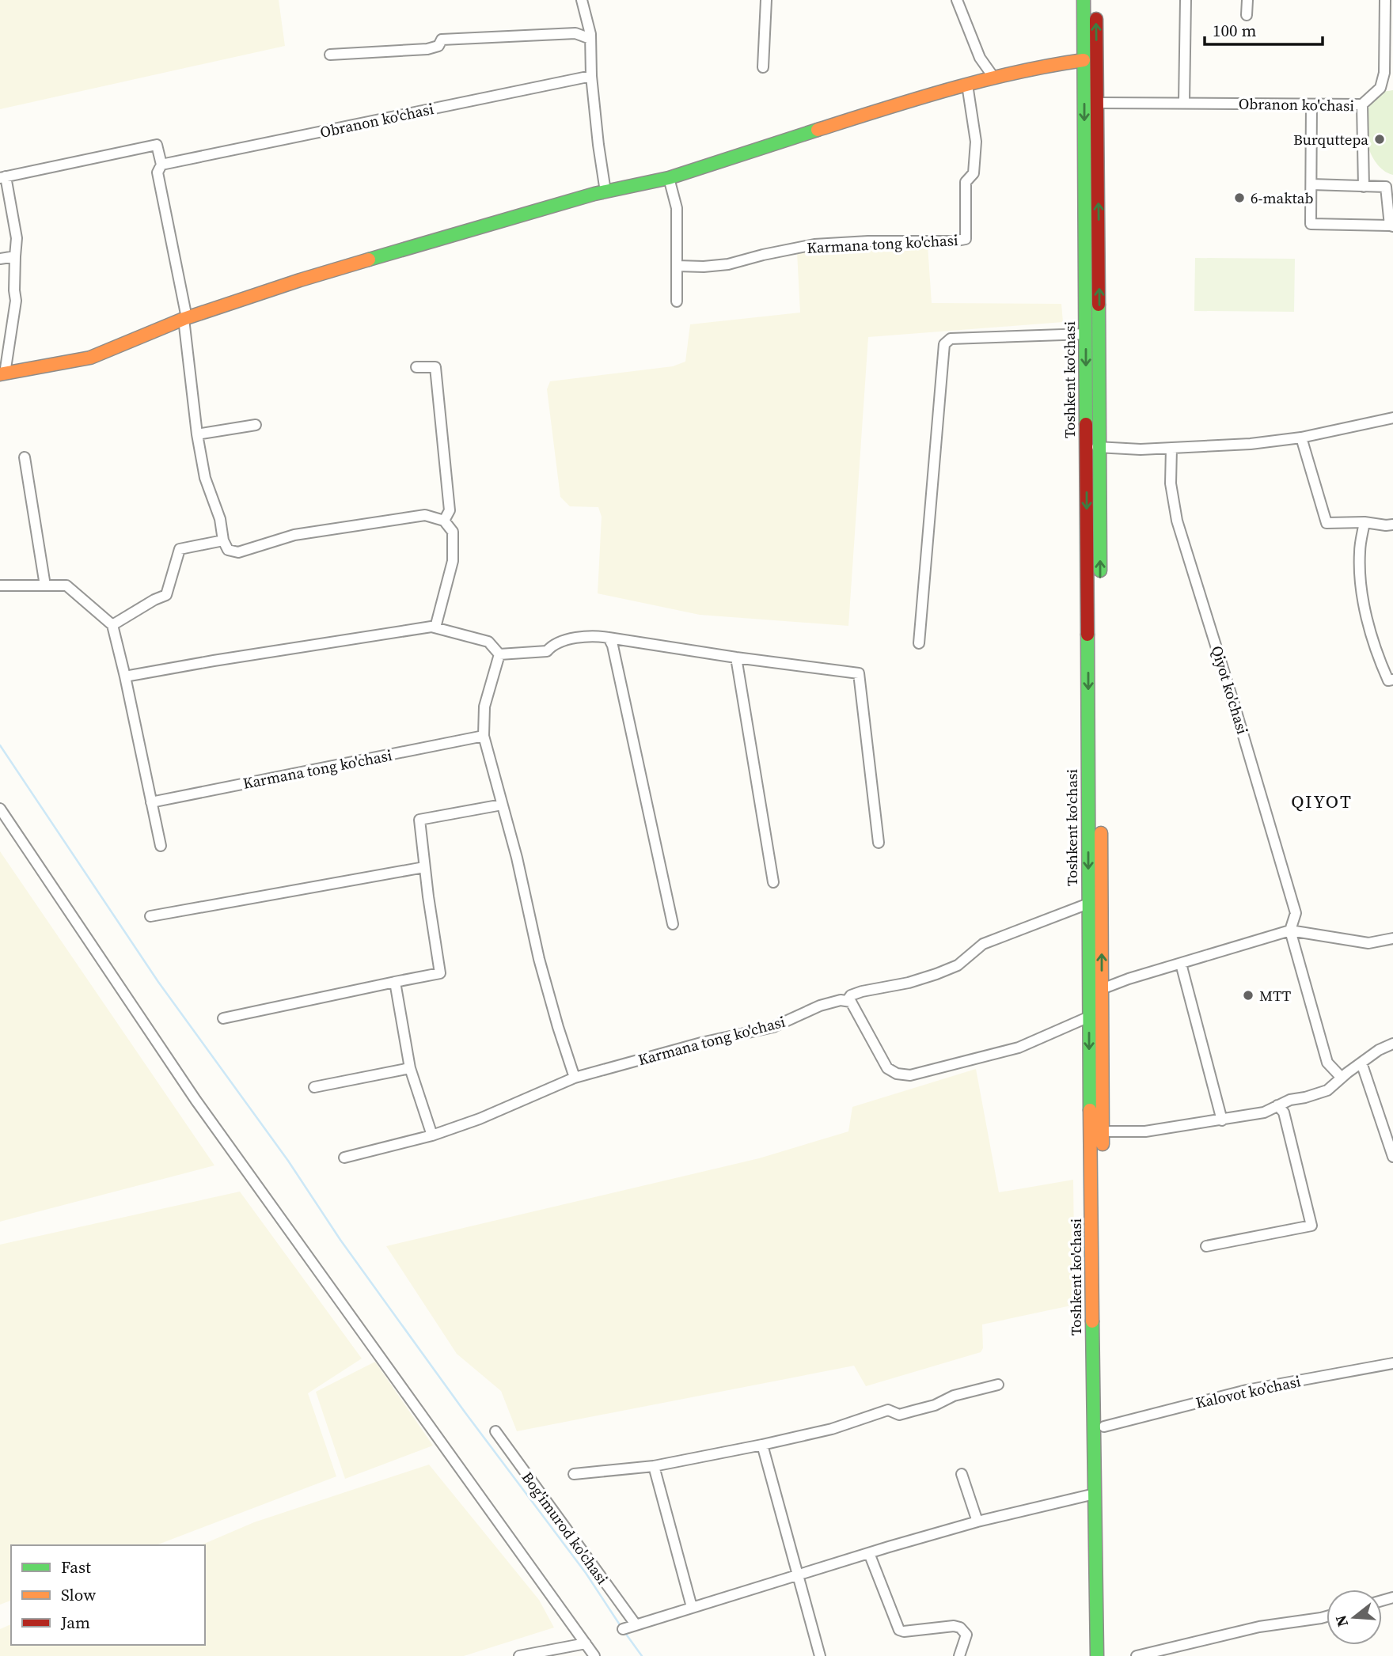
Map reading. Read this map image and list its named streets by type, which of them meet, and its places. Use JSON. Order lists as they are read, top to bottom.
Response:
{
  "streets": {
    "main road": ["Toshkent ko'chasi"],
    "street": [
      "Obranon ko'chasi",
      "Karmana tong ko'chasi",
      "Qiyot ko'chasi",
      "Kalovot ko'chasi",
      "Bog'imurod ko'chasi"
    ]
  },
  "crossings": [
    ["Obranon ko'chasi", "Toshkent ko'chasi"],
    ["Karmana tong ko'chasi", "Toshkent ko'chasi"],
    ["Toshkent ko'chasi", "Kalovot ko'chasi"]
  ],
  "districts": ["QIYOT"],
  "places": ["Burquttepa", "6-maktab", "MTT"],
  "legend": ["Fast", "Slow", "Jam"],
  "scale_bar": "100 m",
  "north": "left"
}
